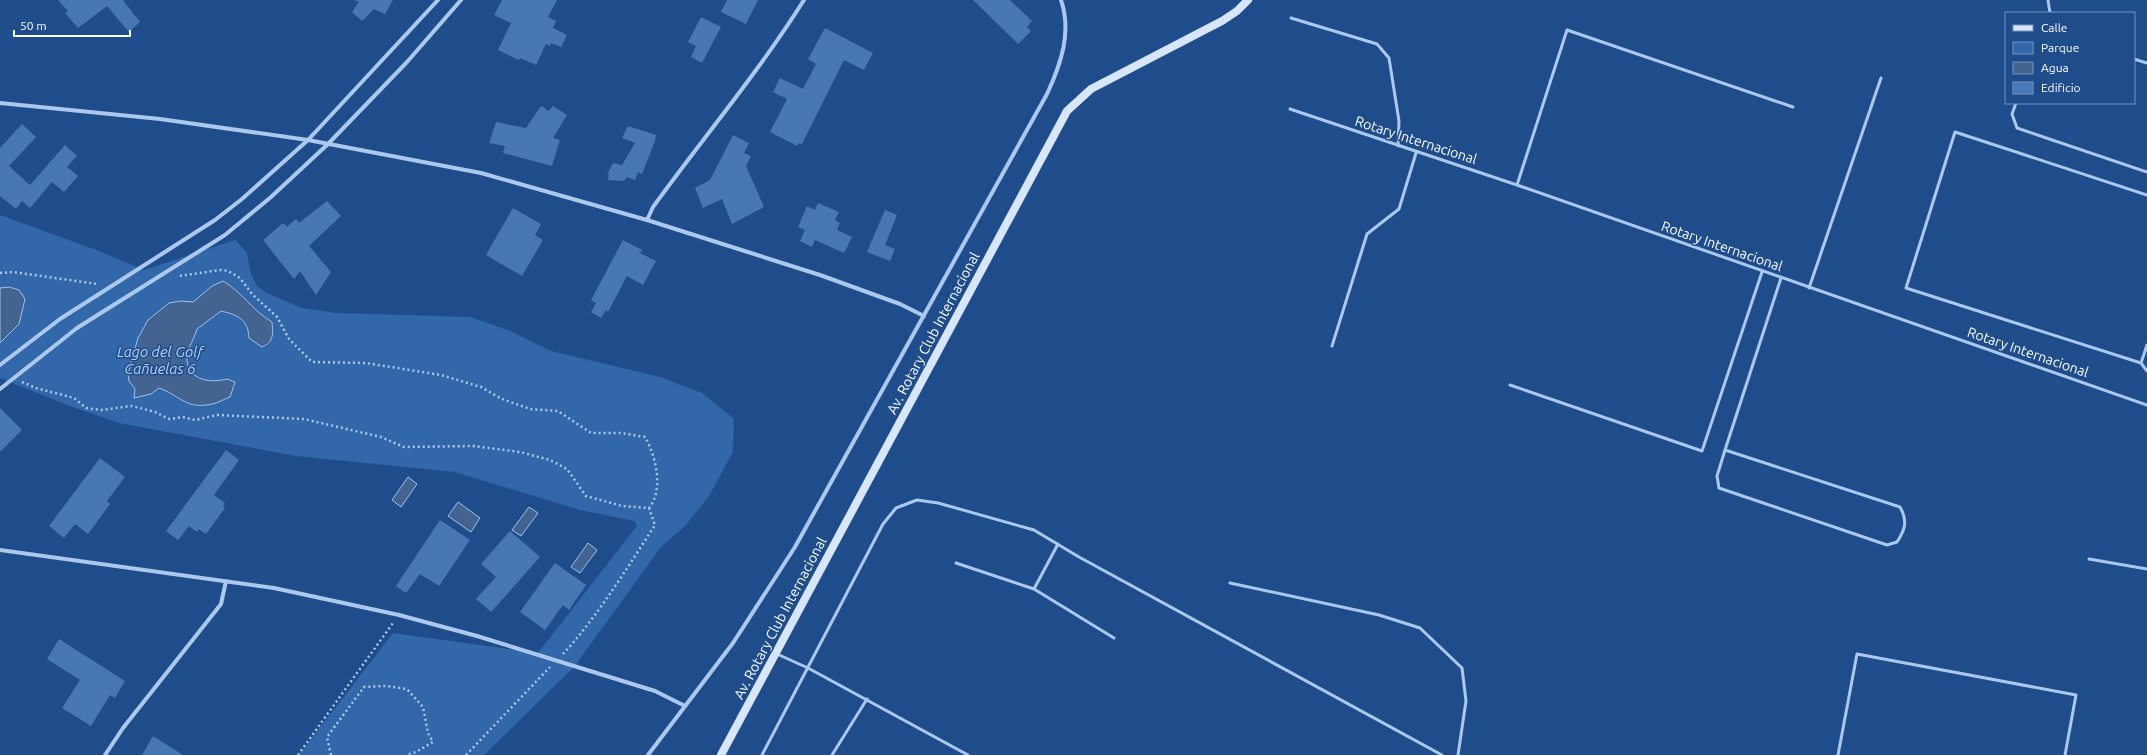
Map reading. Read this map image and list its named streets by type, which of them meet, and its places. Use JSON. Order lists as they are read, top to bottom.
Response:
{
  "streets": {
    "main road": ["Av. Rotary Club Internacional"],
    "lane": ["Rotary Internacional"]
  },
  "water": ["Lago del Golf Cañuelas 6"],
  "legend": [
    "Calle",
    "Parque",
    "Agua",
    "Edificio"
  ],
  "scale_bar": "50 m"
}
